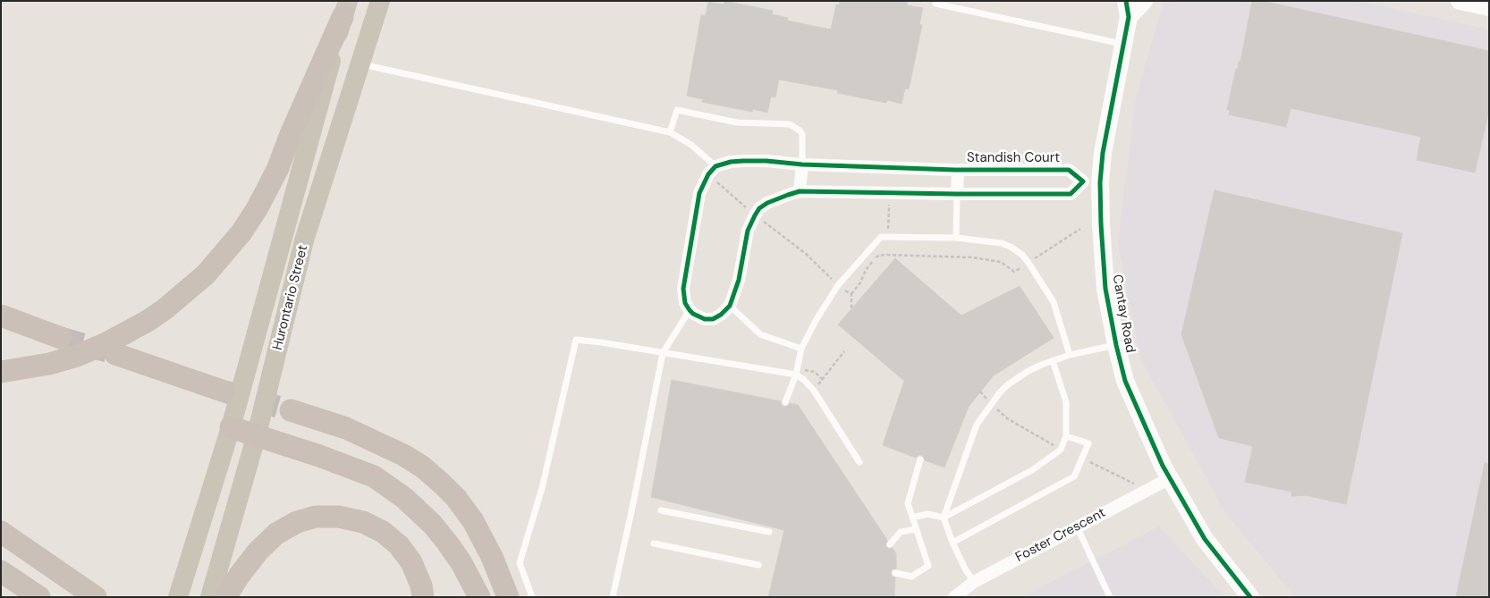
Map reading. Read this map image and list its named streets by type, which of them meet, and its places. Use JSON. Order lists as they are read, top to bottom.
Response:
{
  "streets": {
    "main road": ["Hurontario Street"],
    "street": ["Standish Court", "Cantay Road", "Foster Crescent"]
  },
  "crossings": [
    ["Standish Court", "Cantay Road"],
    ["Cantay Road", "Foster Crescent"]
  ]
}
